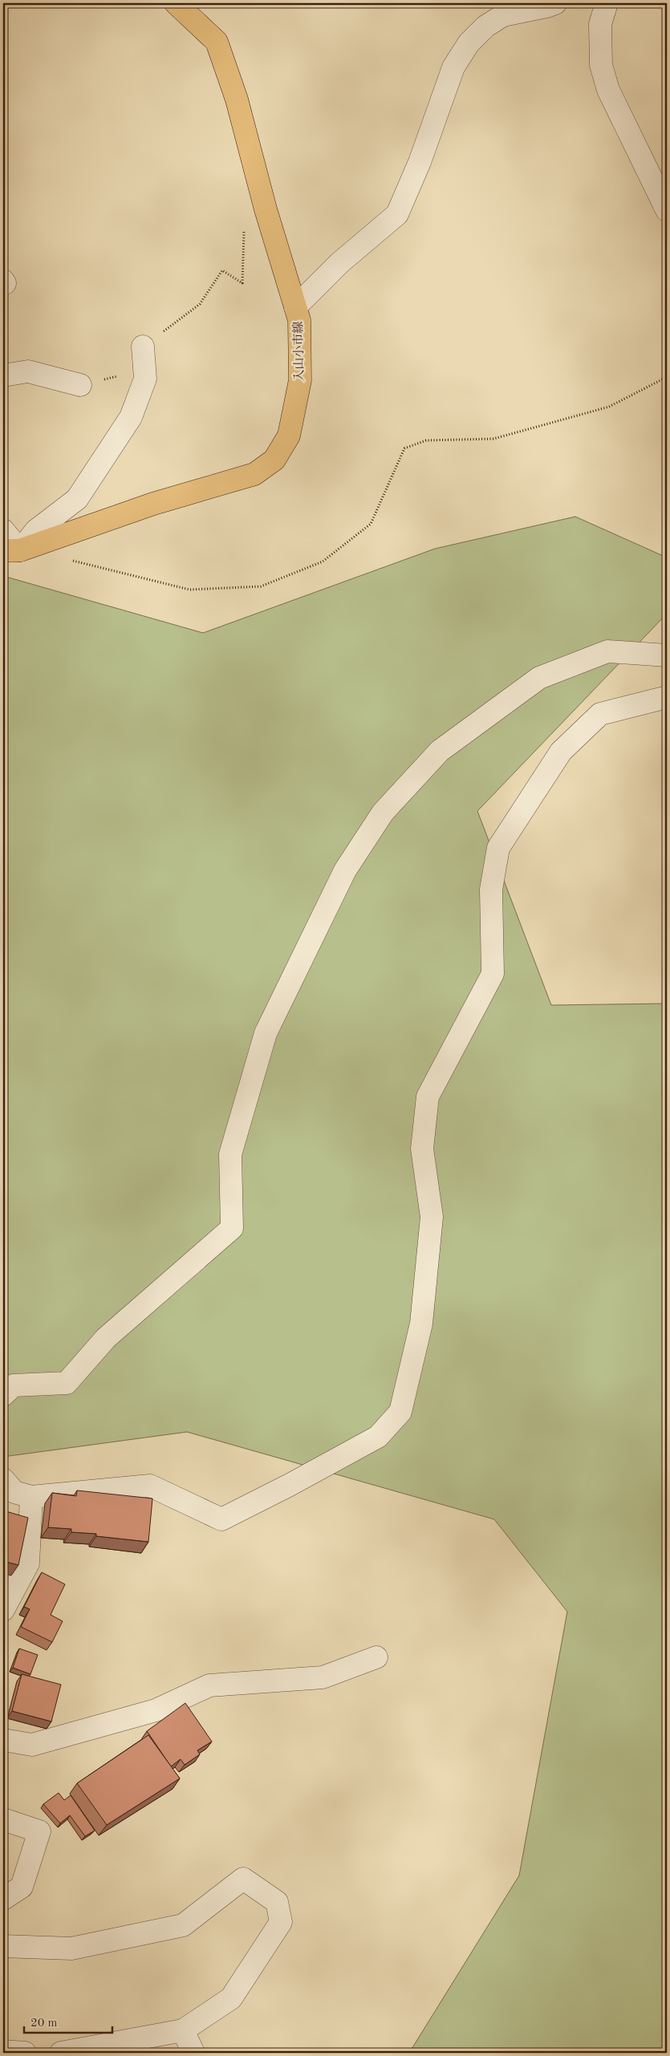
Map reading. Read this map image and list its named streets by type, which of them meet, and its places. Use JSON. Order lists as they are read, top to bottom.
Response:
{
  "streets": {
    "main road": ["入山小市線"]
  },
  "scale_bar": "20 m"
}
